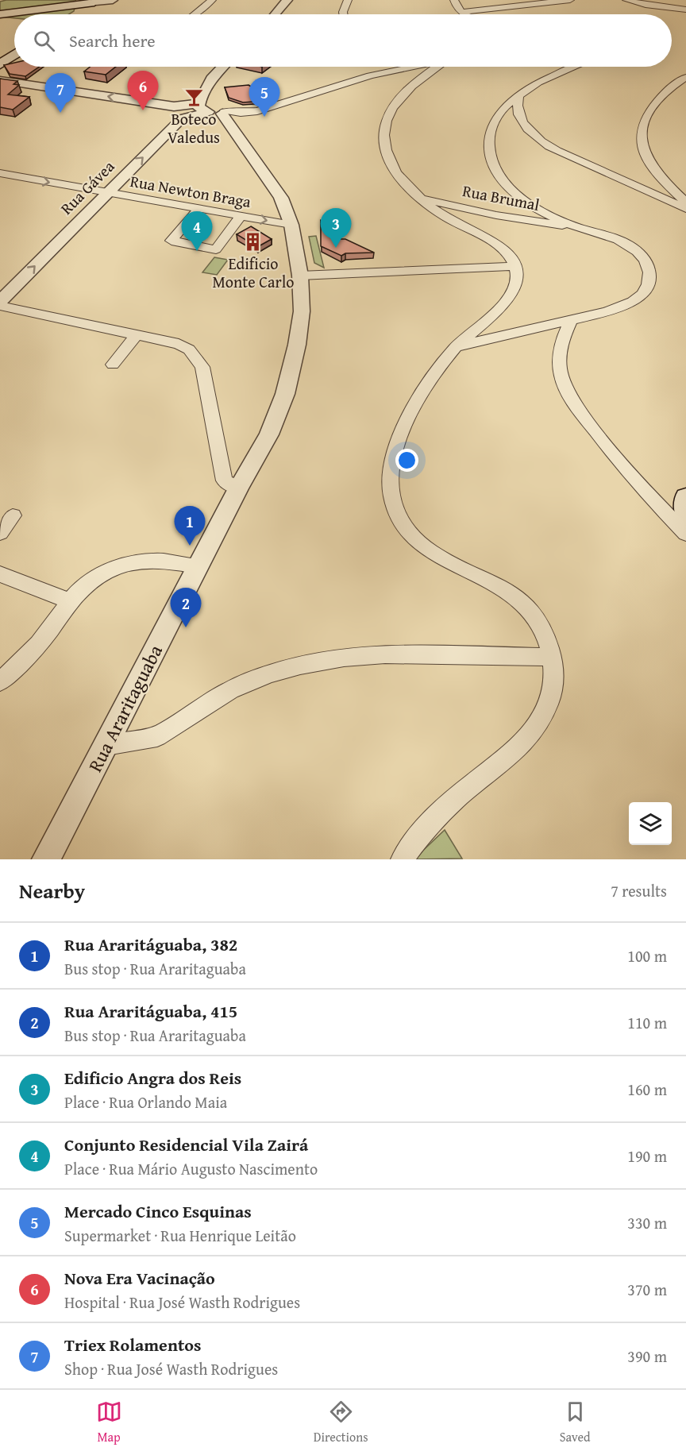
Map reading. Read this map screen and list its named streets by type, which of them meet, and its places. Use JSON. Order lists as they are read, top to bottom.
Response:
{
  "streets": {
    "street": [
      "Rua Gávea",
      "Rua Newton Braga",
      "Rua Brumal",
      "Rua Araritaguaba"
    ]
  },
  "crossings": [
    ["Rua Gávea", "Rua Newton Braga"],
    ["Rua Newton Braga", "Rua Araritaguaba"]
  ],
  "one_way": ["Rua Gávea"],
  "places": {
    "bar": ["Boteco Valedus"],
    "building": ["Edificio Monte Carlo"]
  },
  "page": {
    "search": "Search here",
    "pins": [
      "6",
      "7",
      "5",
      "3",
      "4",
      "1",
      "2"
    ],
    "heading": ["Nearby", "7 results"],
    "list": [
      {
        "mark": "1",
        "name": "Rua Araritáguaba, 382",
        "note": "Bus stop · Rua Araritaguaba",
        "value": "100 m"
      },
      {
        "mark": "2",
        "name": "Rua Araritáguaba, 415",
        "note": "Bus stop · Rua Araritaguaba",
        "value": "110 m"
      },
      {
        "mark": "3",
        "name": "Edificio Angra dos Reis",
        "note": "Place · Rua Orlando Maia",
        "value": "160 m"
      },
      {
        "mark": "4",
        "name": "Conjunto Residencial Vila Zairá",
        "note": "Place · Rua Mário Augusto Nascimento",
        "value": "190 m"
      },
      {
        "mark": "5",
        "name": "Mercado Cinco Esquinas",
        "note": "Supermarket · Rua Henrique Leitão",
        "value": "330 m"
      },
      {
        "mark": "6",
        "name": "Nova Era Vacinação",
        "note": "Hospital · Rua José Wasth Rodrigues",
        "value": "370 m"
      },
      {
        "mark": "7",
        "name": "Triex Rolamentos",
        "note": "Shop · Rua José Wasth Rodrigues",
        "value": "390 m"
      }
    ],
    "nav": ["Map", "Directions", "Saved"]
  }
}
